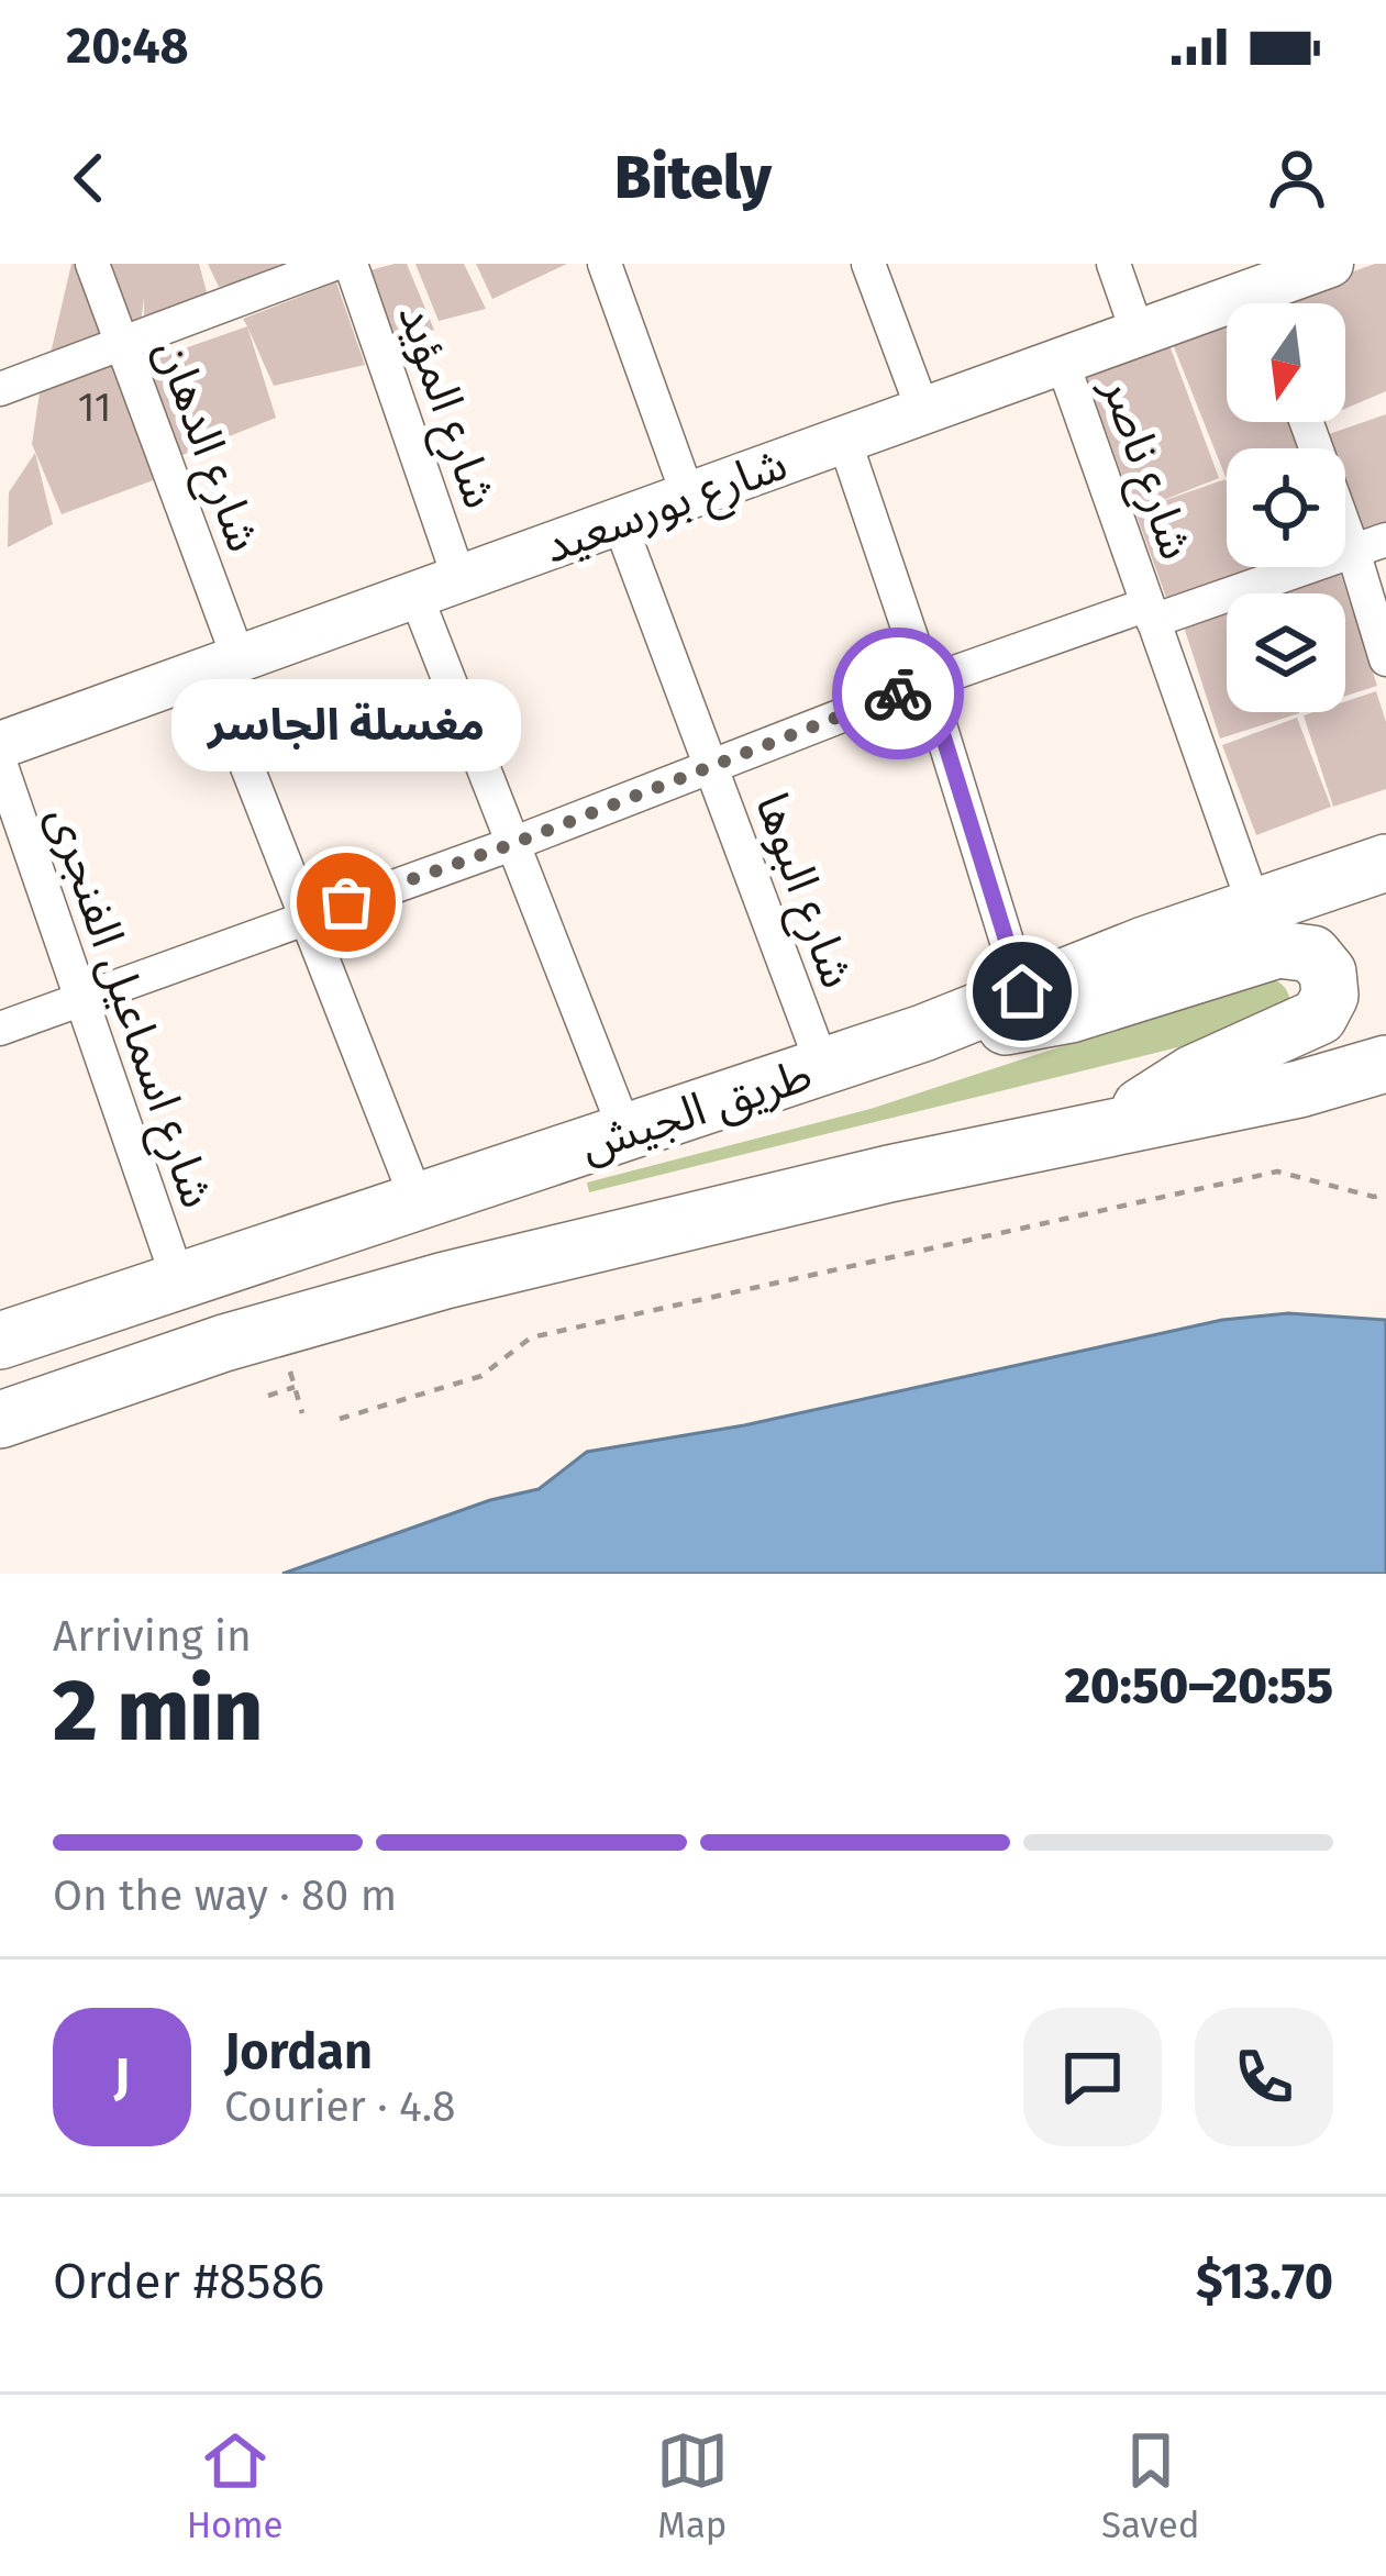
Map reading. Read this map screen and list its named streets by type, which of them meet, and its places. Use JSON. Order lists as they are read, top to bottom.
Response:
{
  "streets": {
    "highway": ["طريق الجيش"],
    "main road": ["شارع بورسعيد"],
    "street": [
      "شارع المؤيد",
      "شارع الدهان",
      "شارع ناصر",
      "شارع البوها",
      "شارع اسماعيل الفنجرى"
    ]
  },
  "crossings": [
    ["شارع المؤيد", "شارع بورسعيد"],
    ["شارع الدهان", "شارع بورسعيد"],
    ["شارع الدهان", "طريق الجيش"],
    ["شارع ناصر", "شارع بورسعيد"],
    ["شارع ناصر", "طريق الجيش"],
    ["شارع بورسعيد", "شارع البوها"],
    ["شارع البوها", "طريق الجيش"],
    ["شارع اسماعيل الفنجرى", "طريق الجيش"]
  ],
  "places": ["مغسلة الجاسر"],
  "house_numbers": ["11"],
  "north": "bottom",
  "page": {
    "status": "20:48",
    "header": "Bitely",
    "bubble": "مغسلة الجاسر",
    "heading": ["2 min", "Arriving in", "20:50–20:55"],
    "panel": [
      "Jordan",
      "Courier · 4.8",
      "Order #8586",
      "$13.70"
    ],
    "bar": "On the way · 80 m",
    "round": "J",
    "tabs": ["Home", "Map", "Saved"]
  }
}
